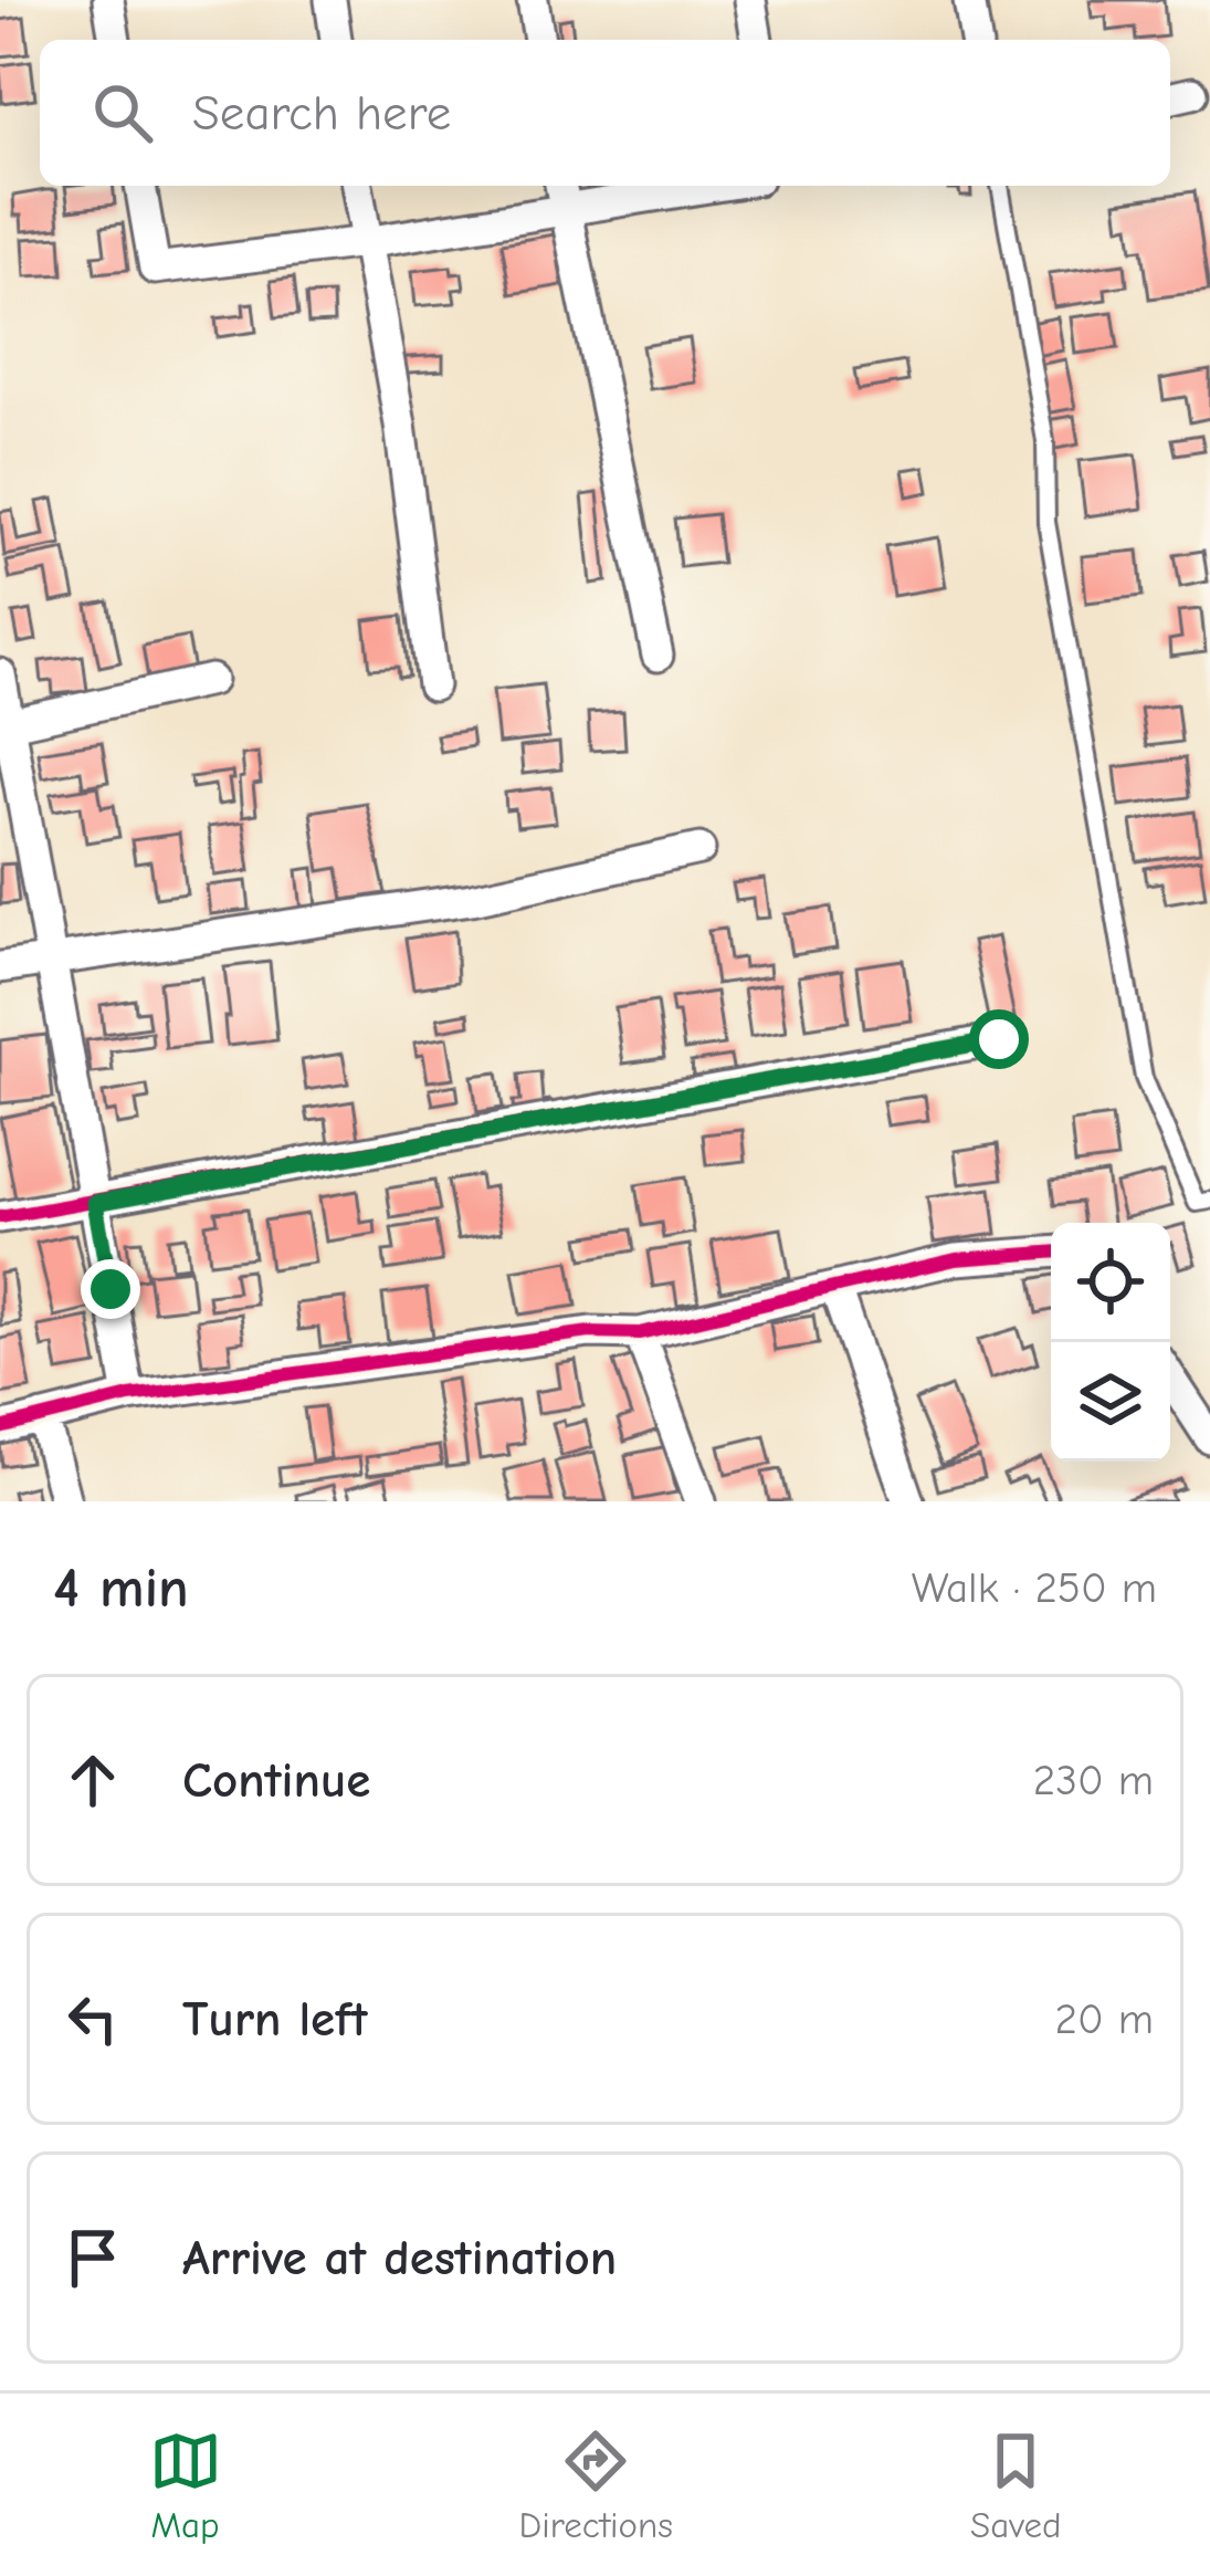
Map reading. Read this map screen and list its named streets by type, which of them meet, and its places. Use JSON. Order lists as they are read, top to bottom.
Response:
{
  "page": {
    "search": "Search here",
    "heading": ["4 min", "Walk · 250 m"],
    "list": [
      ["Continue", "230 m"],
      ["Turn left", "20 m"],
      "Arrive at destination"
    ],
    "nav": ["Map", "Directions", "Saved"]
  }
}
